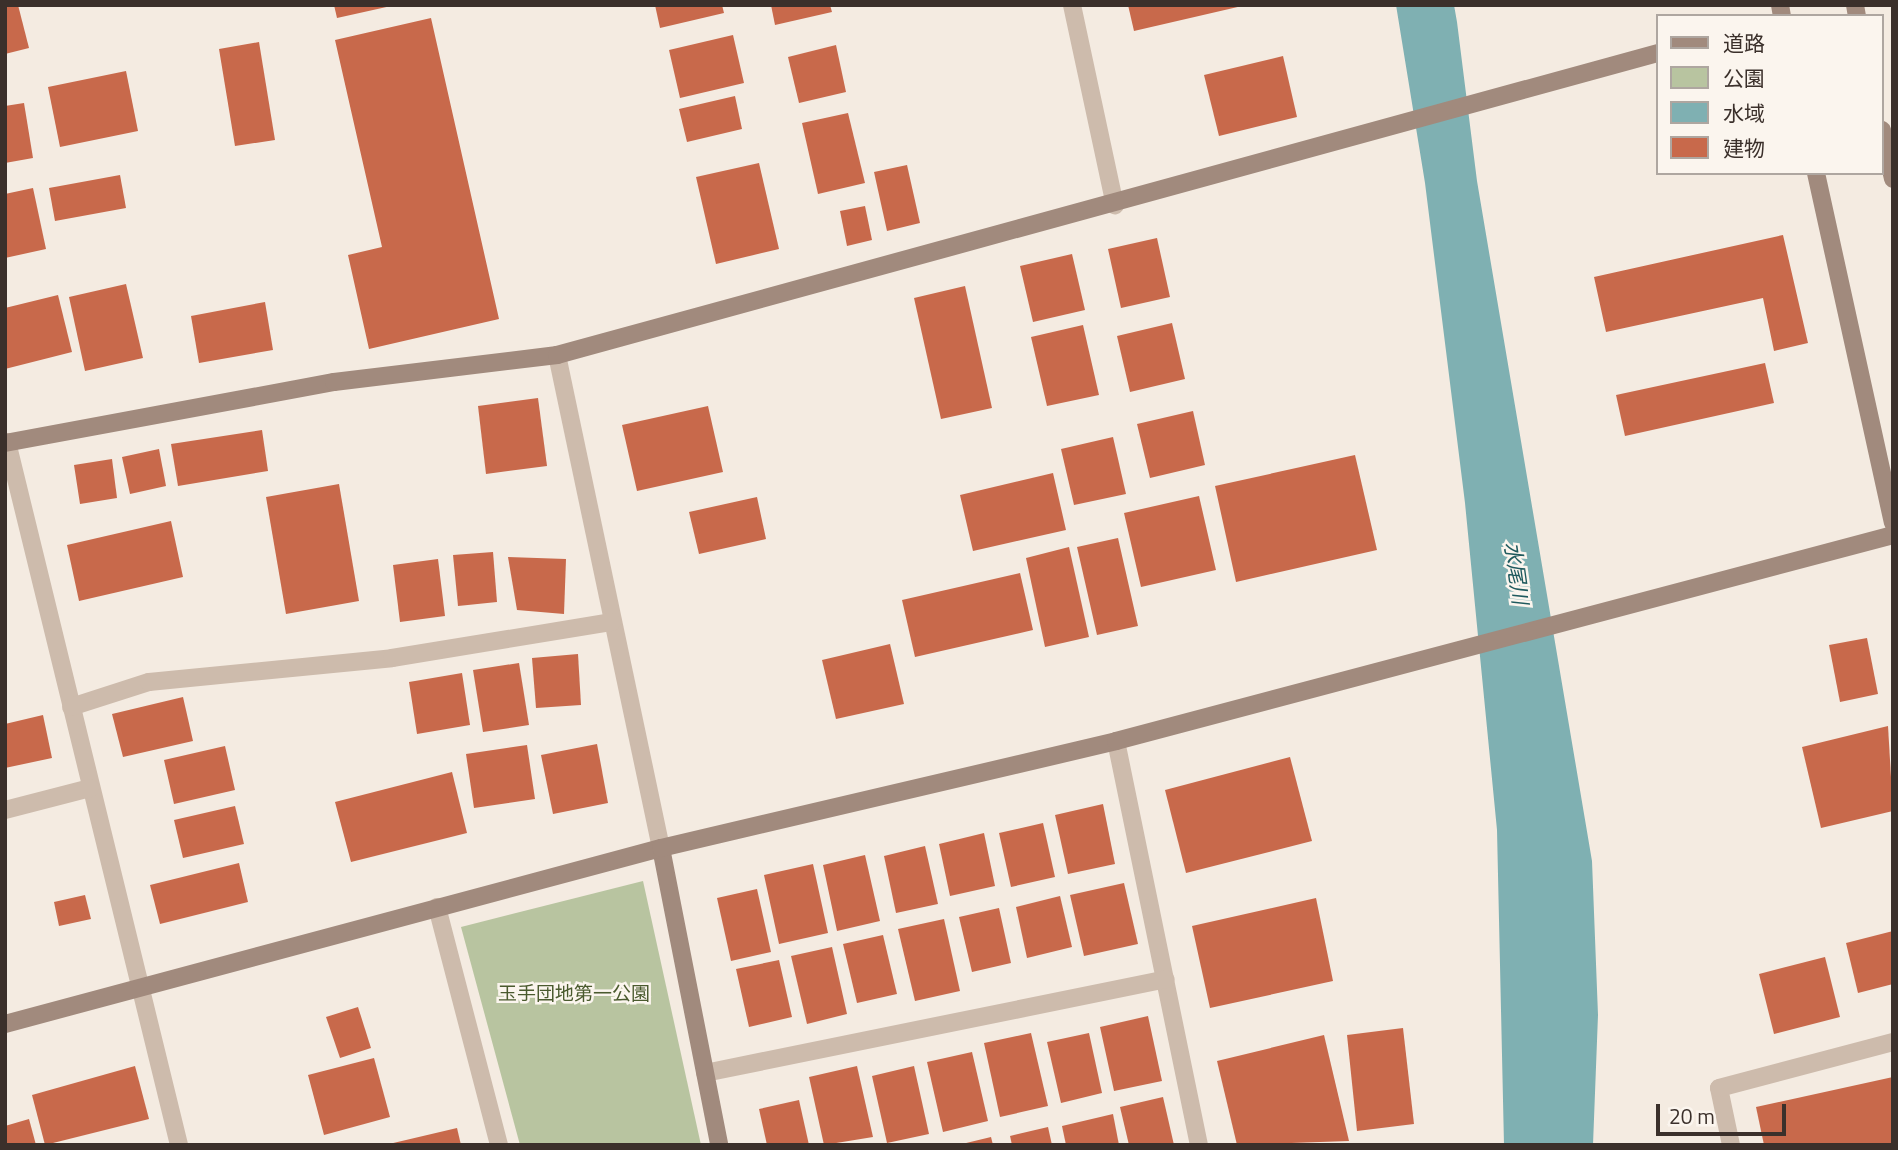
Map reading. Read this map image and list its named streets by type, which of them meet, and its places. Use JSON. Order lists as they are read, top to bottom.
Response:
{
  "water": ["水尾川"],
  "parks": ["玉手団地第一公園"],
  "legend": [
    "道路",
    "公園",
    "水域",
    "建物"
  ],
  "scale_bar": "20 m"
}
